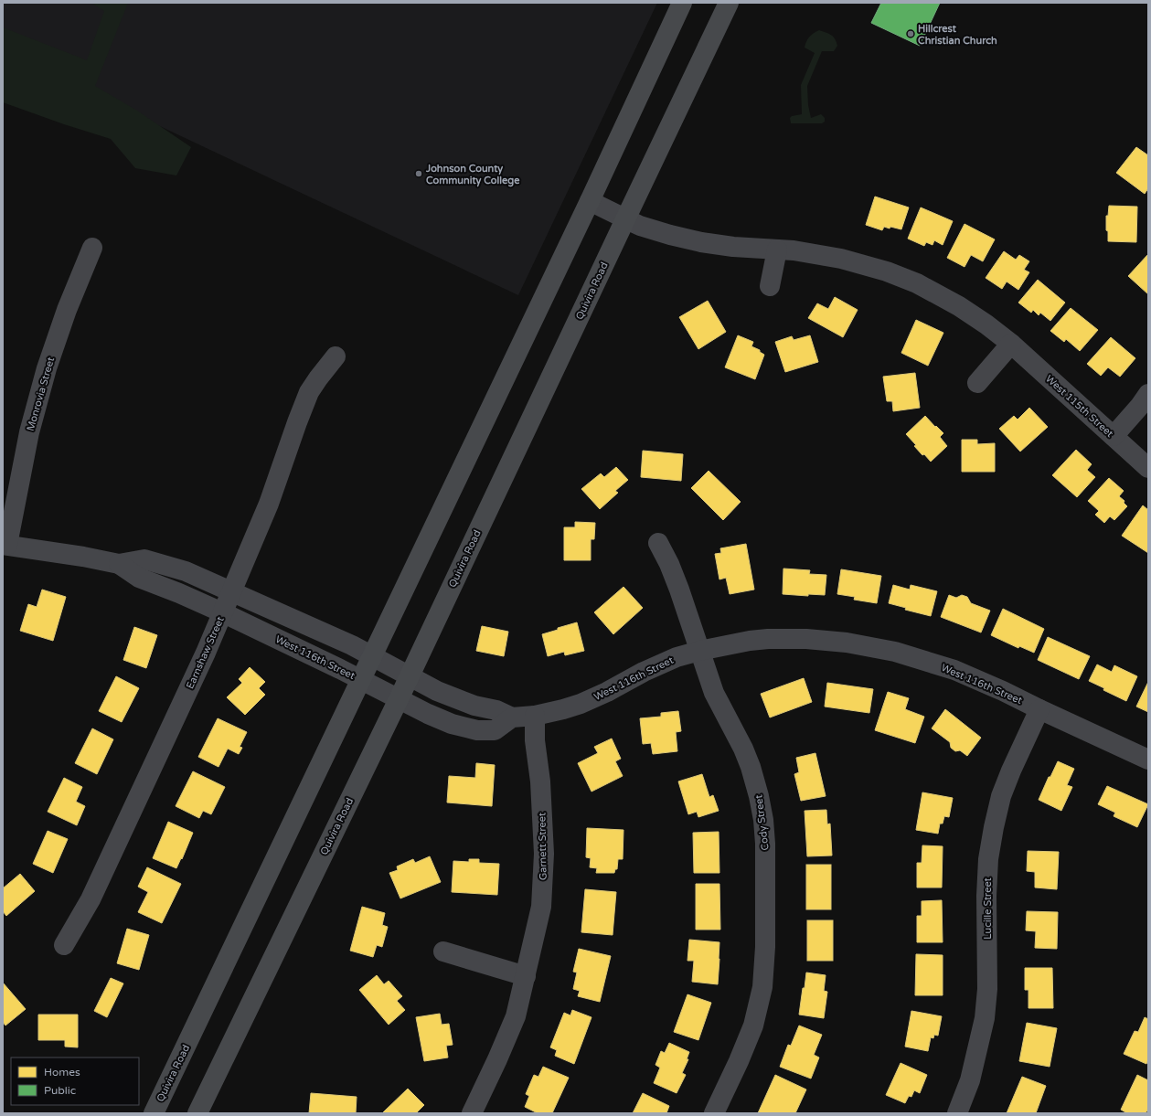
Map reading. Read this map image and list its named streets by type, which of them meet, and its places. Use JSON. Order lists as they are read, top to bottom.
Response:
{
  "streets": {
    "main road": ["Quivira Road"],
    "street": [
      "Monrovia Street",
      "West 115th Street",
      "Earnshaw Street",
      "West 116th Street",
      "Cody Street",
      "Garnett Street",
      "Lucille Street"
    ]
  },
  "crossings": [
    ["Quivira Road", "West 115th Street"],
    ["Quivira Road", "West 116th Street"],
    ["Monrovia Street", "West 116th Street"],
    ["Earnshaw Street", "West 116th Street"],
    ["West 116th Street", "Cody Street"],
    ["West 116th Street", "Garnett Street"],
    ["West 116th Street", "Lucille Street"]
  ],
  "places": ["Hillcrest Christian Church", "Johnson County Community College"],
  "legend": ["Homes", "Public"]
}
